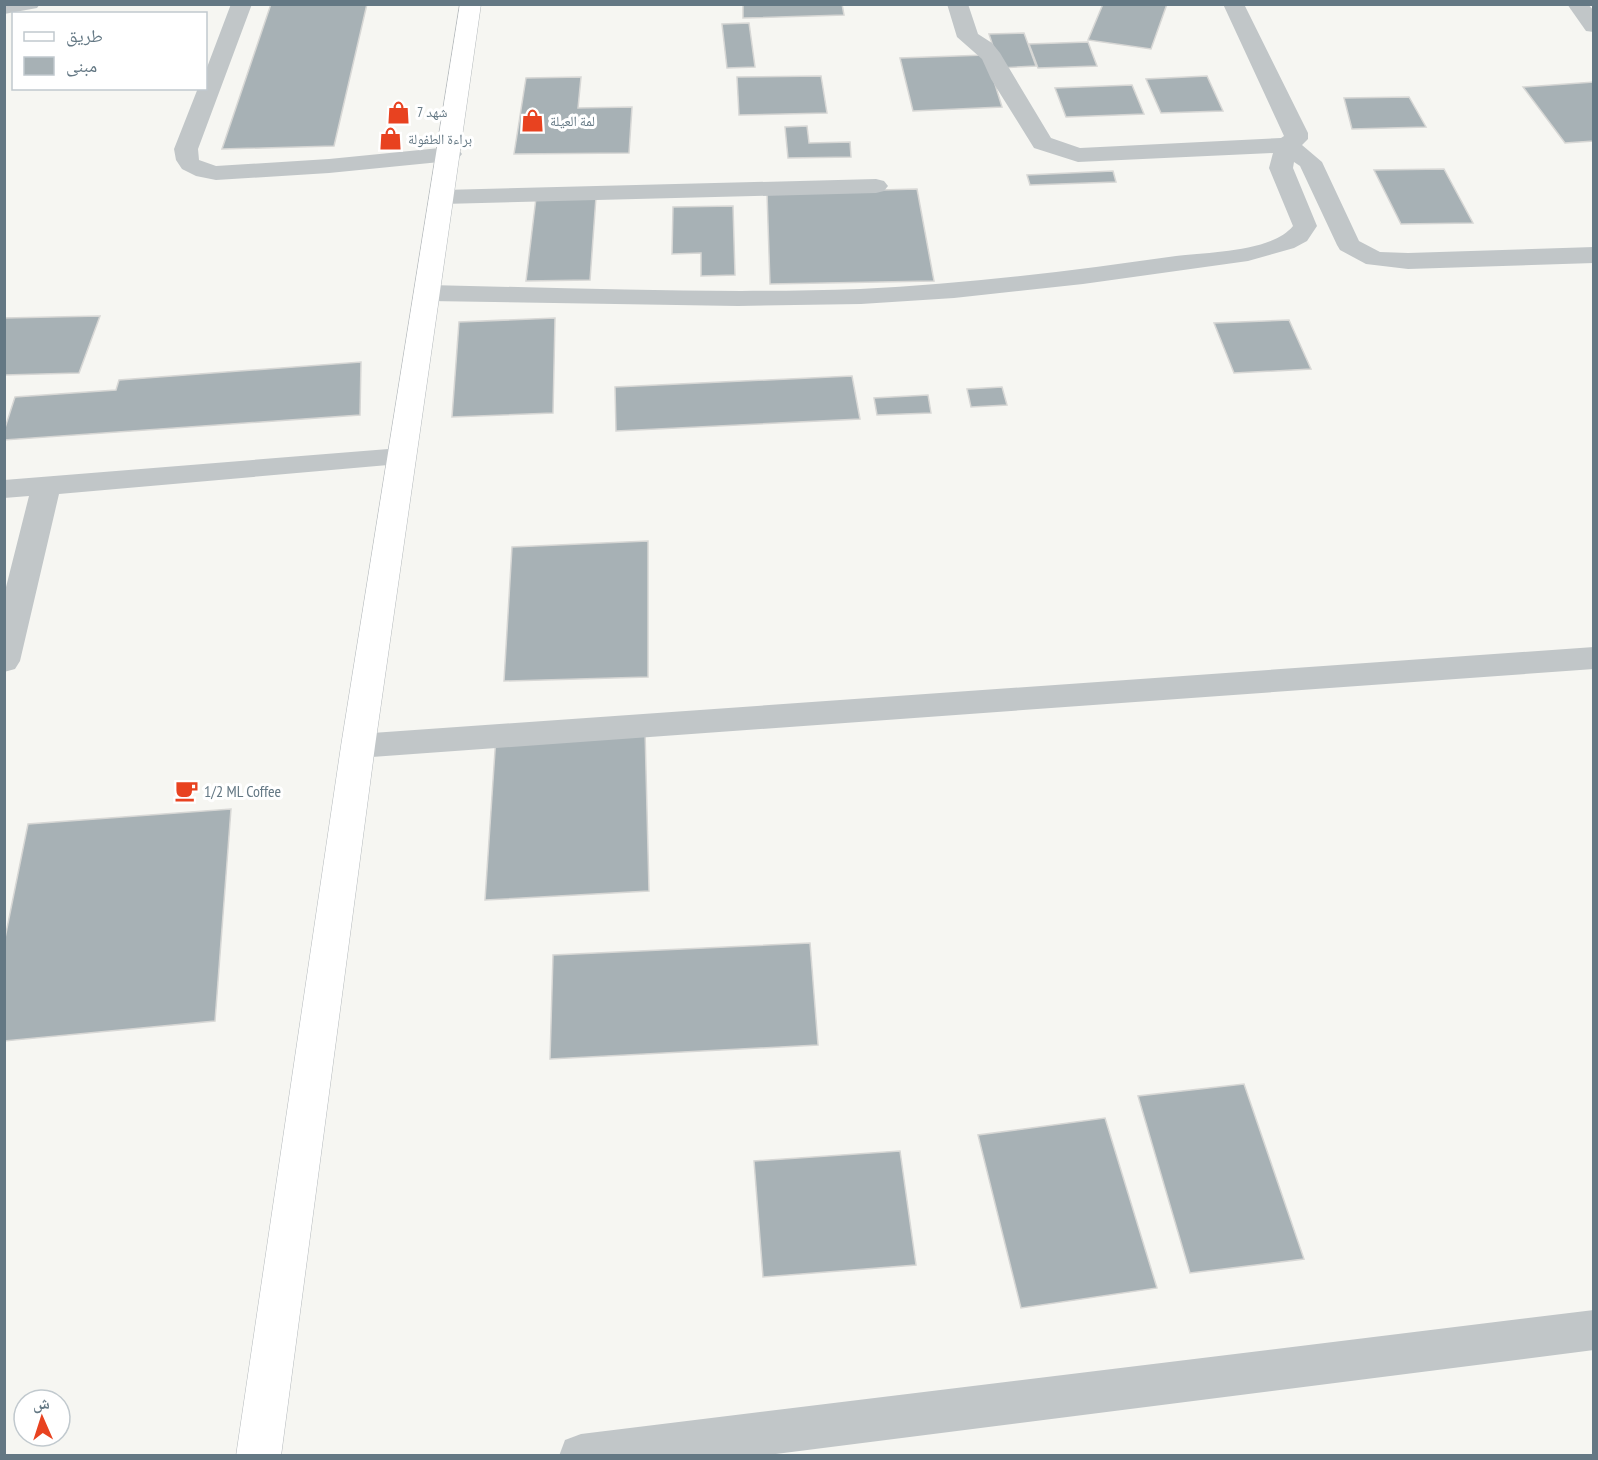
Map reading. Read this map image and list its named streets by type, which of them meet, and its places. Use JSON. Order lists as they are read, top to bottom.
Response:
{
  "places": {
    "shop": ["شهد 7", "لمة العيلة", "براءة الطفولة"],
    "cafe": ["1/2 ML Coffee"]
  },
  "legend": ["طريق", "مبنى"],
  "north": "top"
}
